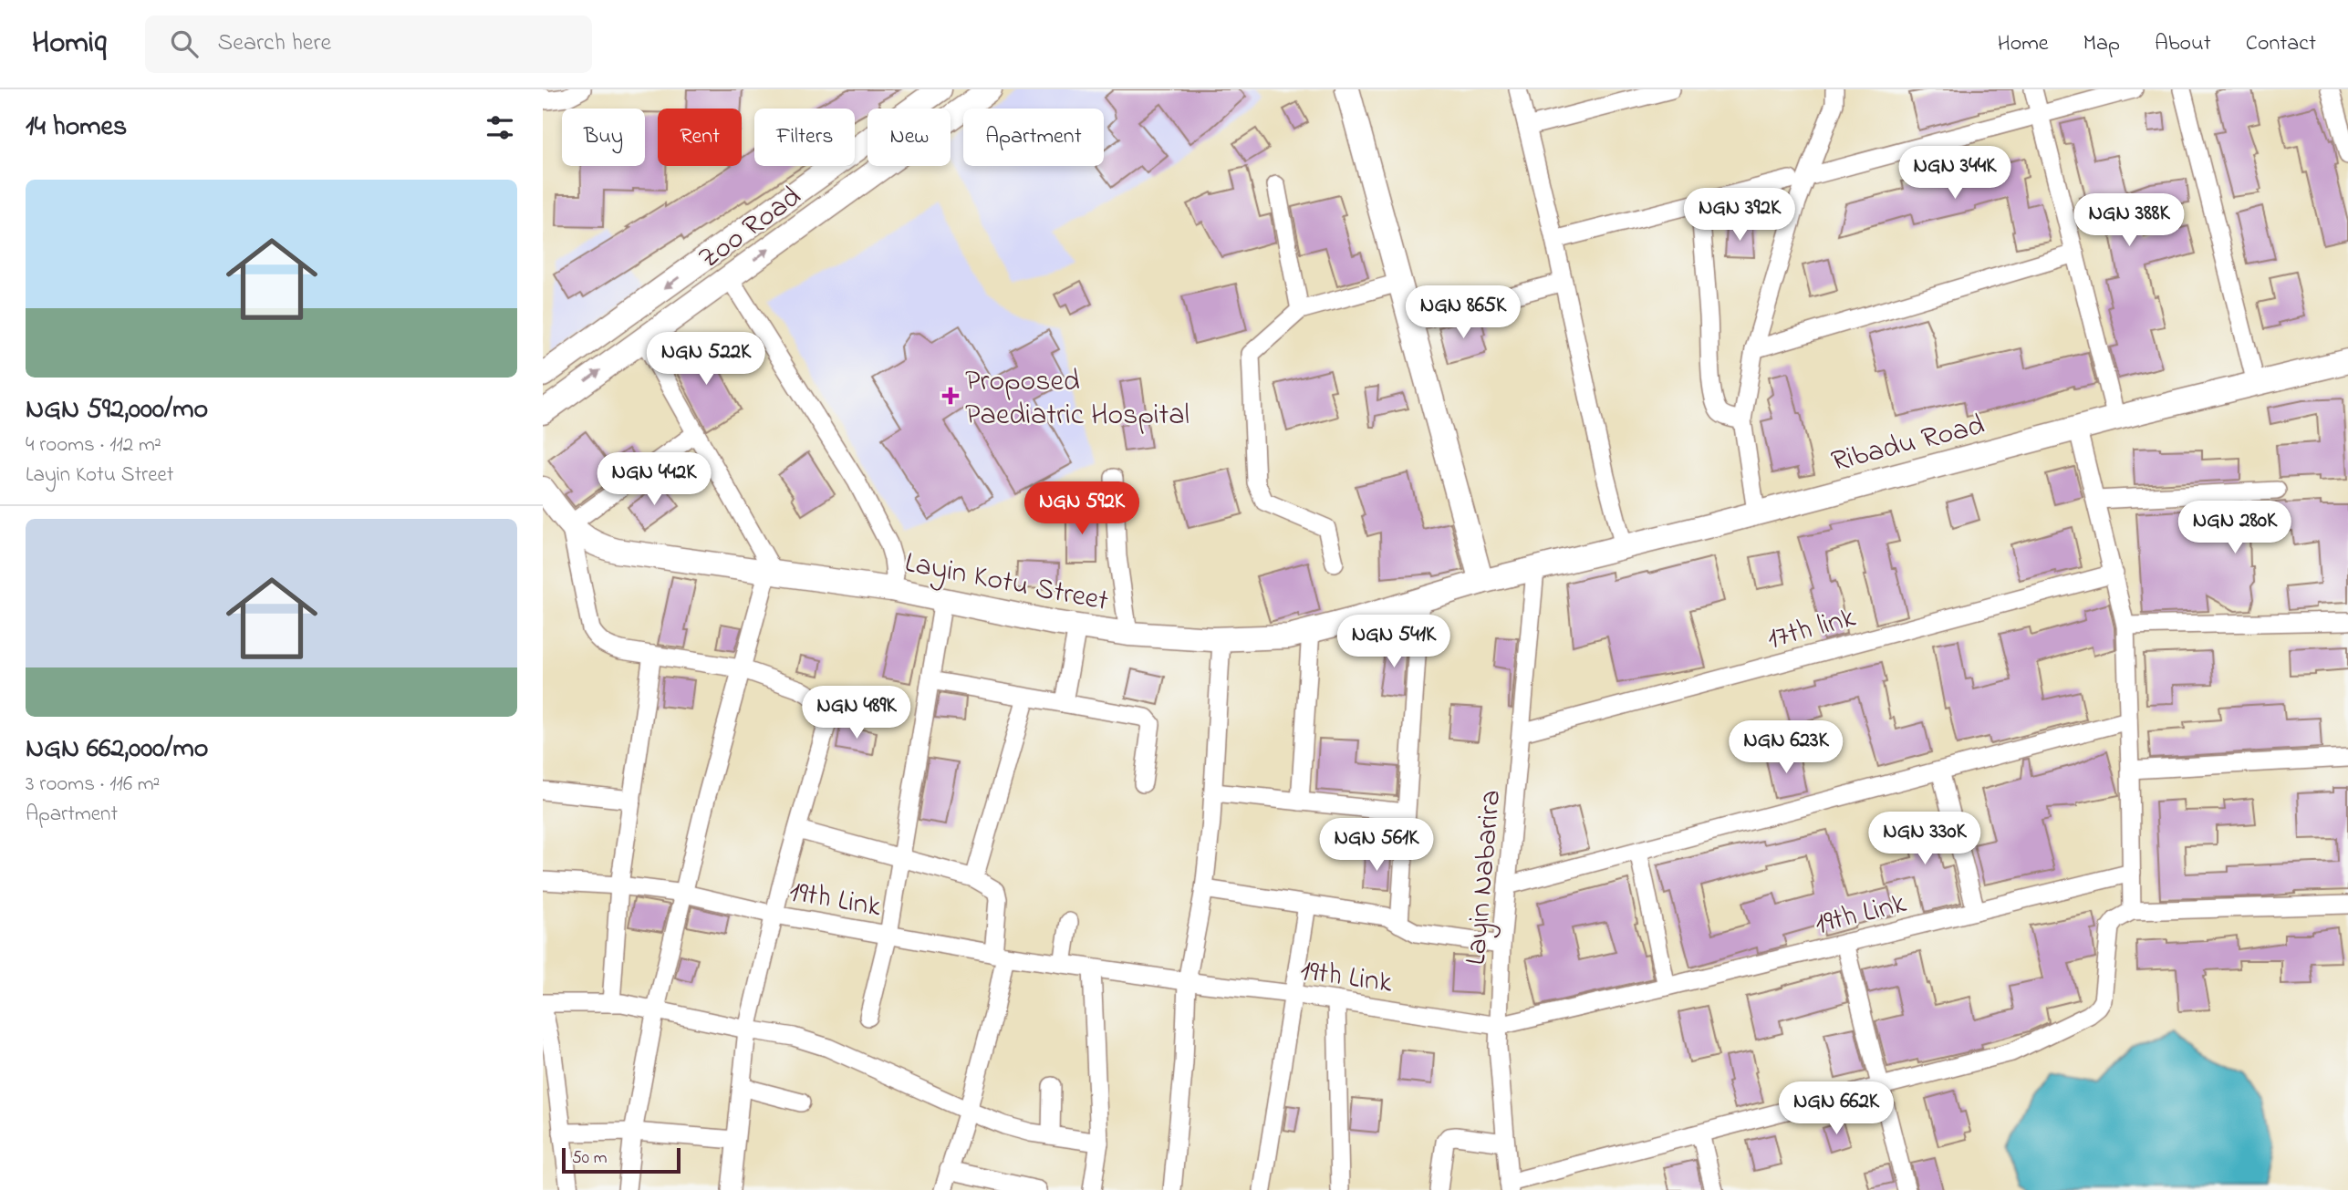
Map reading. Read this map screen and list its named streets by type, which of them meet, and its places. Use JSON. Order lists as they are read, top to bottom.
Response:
{
  "streets": {
    "street": [
      "Zoo Road",
      "Ribadu Road",
      "Layin Kotu Street",
      "17th link",
      "Layin Nabarira",
      "19th Link"
    ]
  },
  "crossings": [
    ["Ribadu Road", "Layin Kotu Street"],
    ["Ribadu Road", "Layin Nabarira"],
    ["17th link", "Layin Nabarira"],
    ["Layin Nabarira", "19th Link"]
  ],
  "places": {
    "health": ["Proposed Paediatric Hospital"]
  },
  "scale_bar": "50 m",
  "page": {
    "header": "Homiq",
    "search": "Search here",
    "nav": [
      "Home",
      "Map",
      "About",
      "Contact"
    ],
    "heading": "14 homes",
    "chip": [
      "Buy",
      "Rent",
      "Filters",
      "New",
      "Apartment"
    ],
    "price": [
      "NGN 344K",
      "NGN 392K",
      "NGN 388K",
      "NGN 865K",
      "NGN 522K",
      "NGN 442K",
      "NGN 592K",
      "NGN 280K",
      "NGN 541K",
      "NGN 489K",
      "NGN 623K",
      "NGN 330K",
      "NGN 561K",
      "NGN 662K"
    ],
    "list": [
      {
        "name": "NGN 592,000/mo",
        "note": "4 rooms · 112 m² · Layin Kotu Street"
      },
      {
        "name": "NGN 662,000/mo",
        "note": "3 rooms · 116 m² · Apartment"
      }
    ],
    "scale": "50 m"
  }
}
